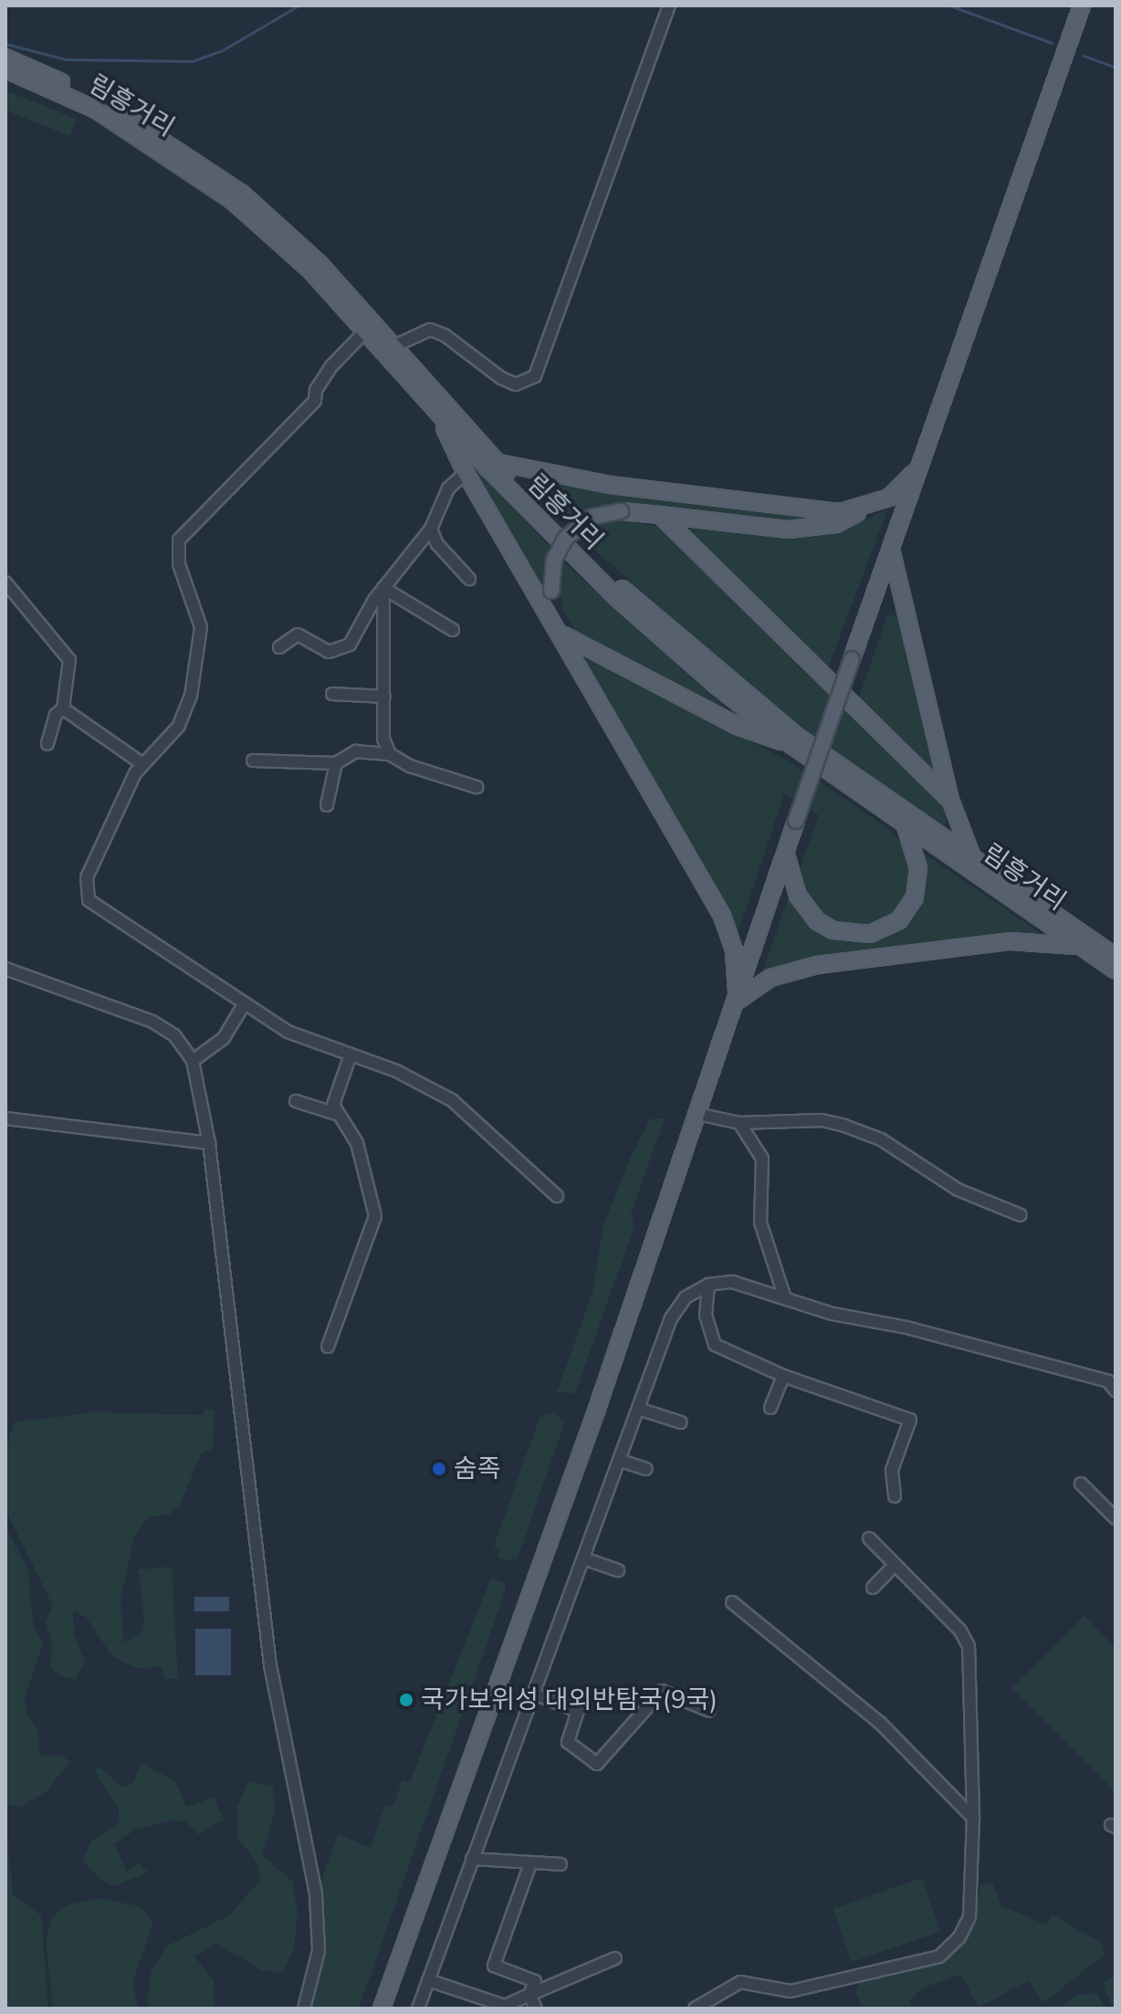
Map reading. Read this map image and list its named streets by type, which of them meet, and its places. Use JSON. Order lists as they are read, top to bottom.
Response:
{
  "streets": {
    "main road": ["림흥거리"]
  },
  "places": ["숨족", "국가보위성 대외반탐국(9국)"]
}
